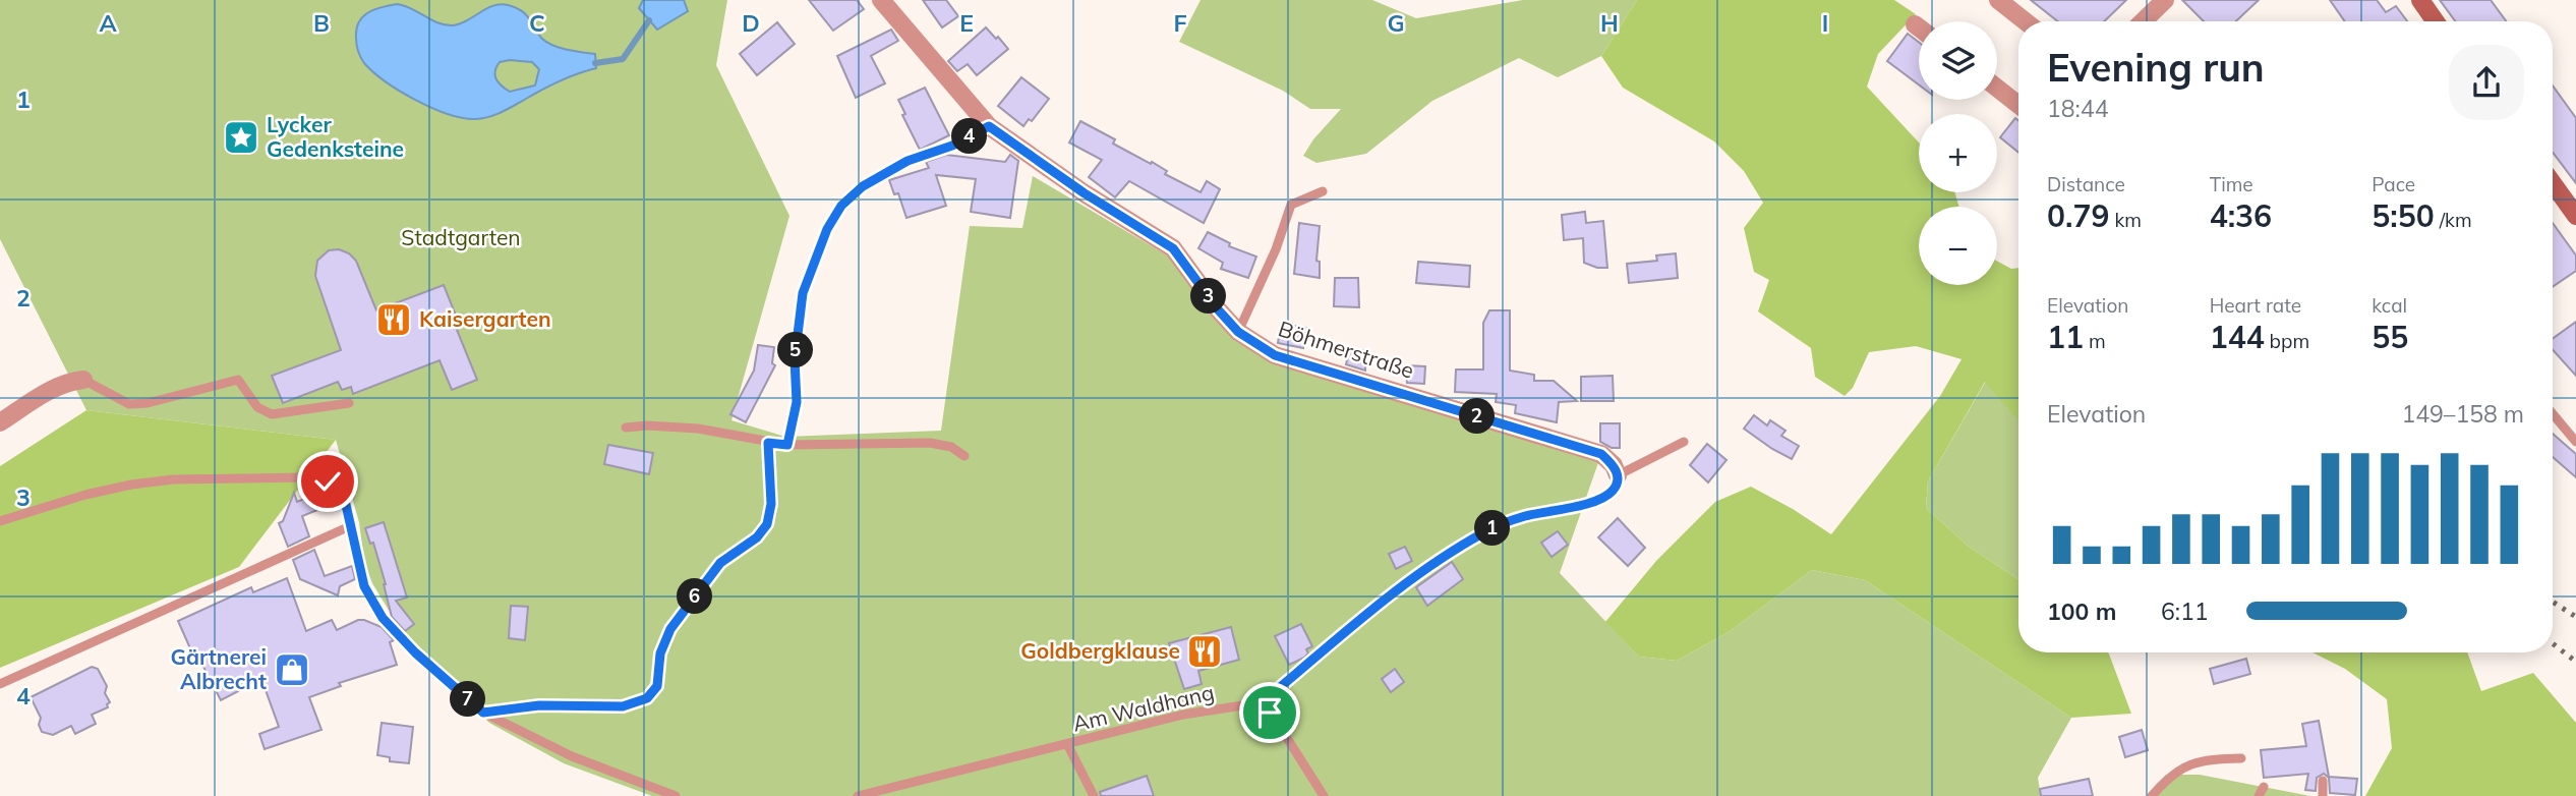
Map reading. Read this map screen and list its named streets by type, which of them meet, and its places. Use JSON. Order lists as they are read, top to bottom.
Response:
{
  "streets": {
    "street": ["Böhmerstraße"],
    "lane": ["Am Waldhang"]
  },
  "parks": ["Stadtgarten"],
  "places": {
    "place": ["Lycker Gedenksteine"],
    "restaurant": ["Kaisergarten", "Goldbergklause"],
    "shop": ["Gärtnerei Albrecht"]
  },
  "page": {
    "map_buttons": ["+", "−"],
    "heading": ["Evening run", "18:44"],
    "pins": [
      "4",
      "3",
      "5",
      "2",
      "1",
      "6",
      "7"
    ],
    "stats": [
      ["Distance", "0.79 km"],
      ["Time", "4:36"],
      ["Pace", "5:50 /km"],
      ["Elevation", "11 m"],
      ["Heart rate", "144 bpm"],
      ["kcal", "55"]
    ],
    "chart": ["Elevation", "149–158 m"],
    "list": [
      {
        "name": "100 m",
        "note": "6:11"
      }
    ]
  },
  "grid": {
    "columns": [
      "A",
      "B",
      "C",
      "D",
      "E",
      "F",
      "G",
      "H",
      "I"
    ],
    "rows": [
      "1",
      "2",
      "3",
      "4"
    ]
  }
}
